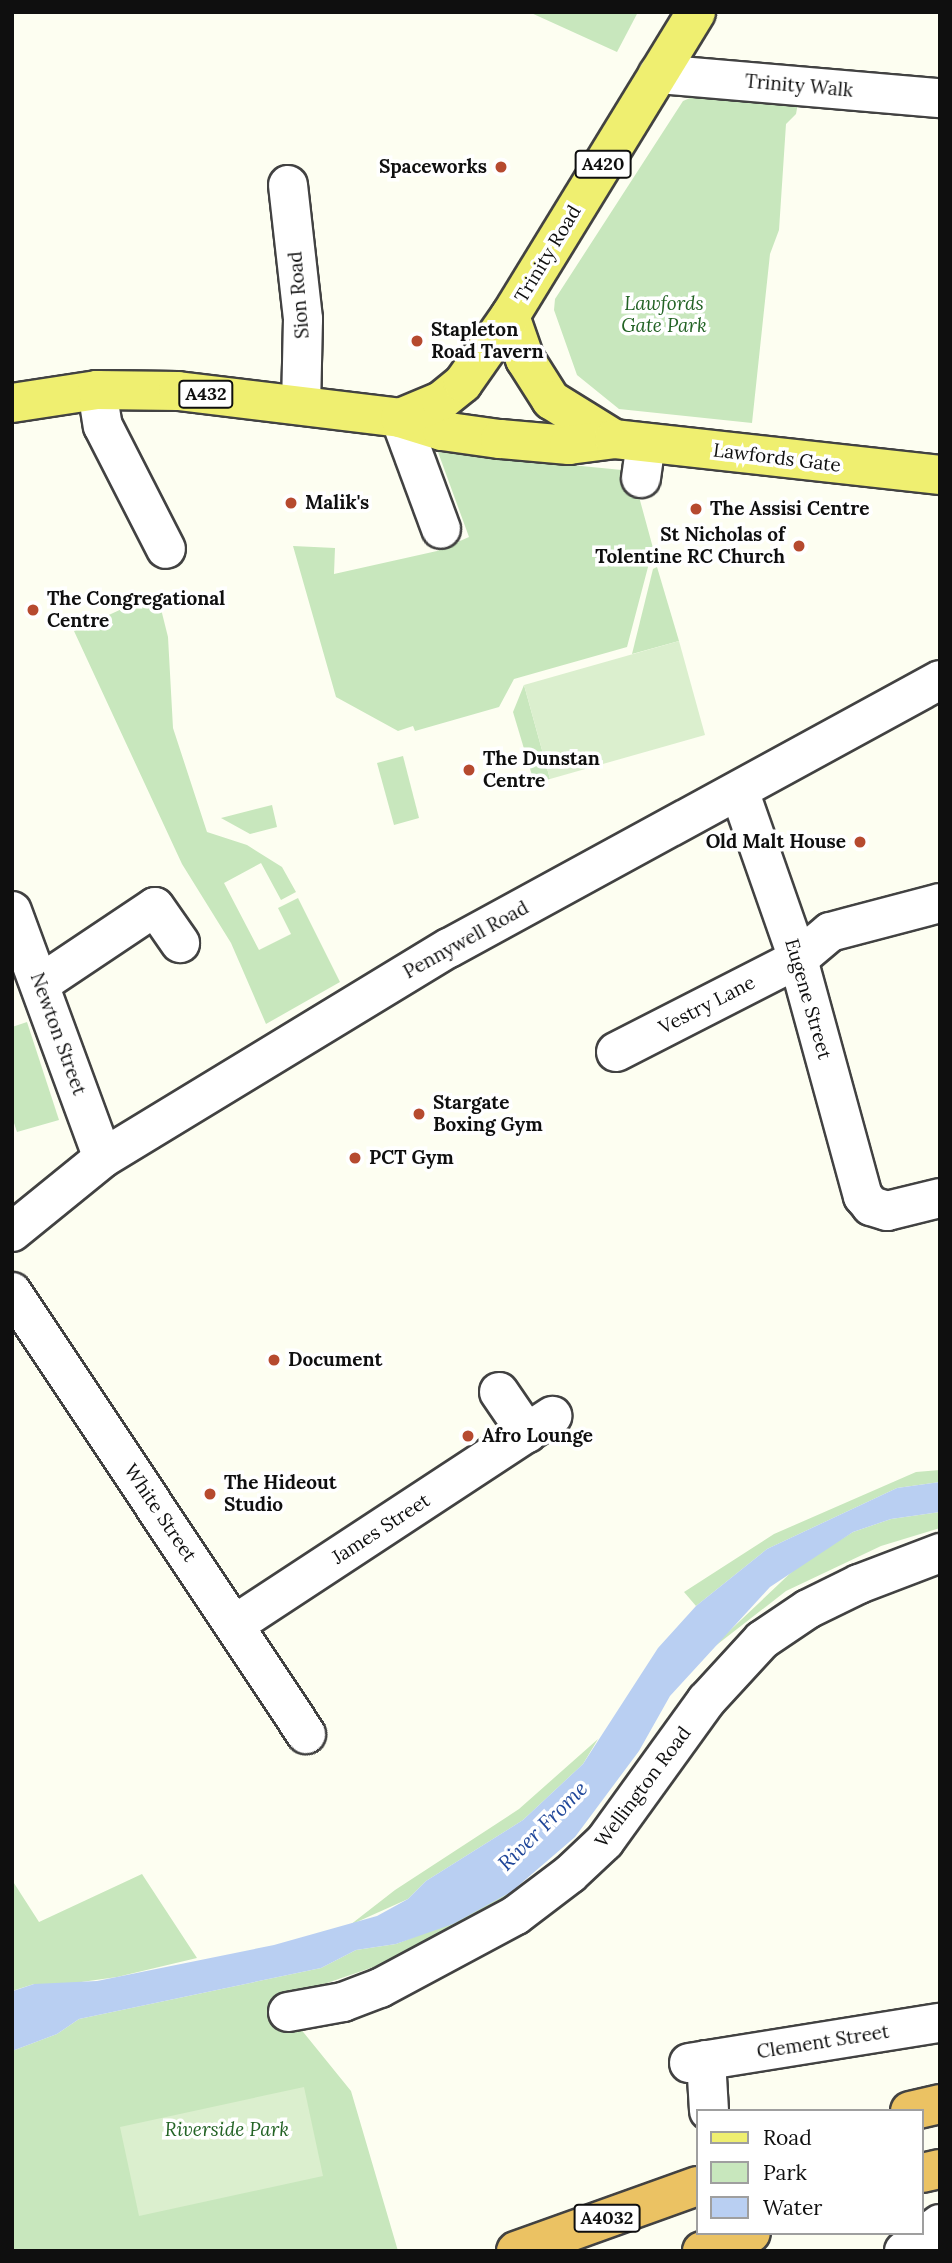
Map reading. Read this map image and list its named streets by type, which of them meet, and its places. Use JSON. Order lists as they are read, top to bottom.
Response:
{
  "streets": {
    "highway": ["A4032"],
    "main road": [
      "A420",
      "Trinity Road",
      "A432",
      "Lawfords Gate"
    ],
    "street": [
      "Trinity Walk",
      "Sion Road",
      "Pennywell Road",
      "Eugene Street",
      "Vestry Lane",
      "Newton Street",
      "White Street",
      "James Street",
      "Wellington Road",
      "Clement Street"
    ]
  },
  "crossings": [
    ["Trinity Walk", "Trinity Road"],
    ["Trinity Road", "A432"],
    ["Trinity Road", "Lawfords Gate"],
    ["Sion Road", "A432"],
    ["A432", "Lawfords Gate"],
    ["Pennywell Road", "Eugene Street"],
    ["Pennywell Road", "Newton Street"],
    ["Eugene Street", "Vestry Lane"],
    ["White Street", "James Street"]
  ],
  "water": ["River Frome"],
  "parks": ["Lawfords Gate Park", "Riverside Park"],
  "places": [
    "Spaceworks",
    "Stapleton Road Tavern",
    "Malik's",
    "The Assisi Centre",
    "St Nicholas of Tolentine RC Church",
    "The Congregational Centre",
    "The Dunstan Centre",
    "Old Malt House",
    "Stargate Boxing Gym",
    "PCT Gym",
    "Document",
    "Afro Lounge",
    "The Hideout Studio"
  ],
  "legend": ["Road", "Park", "Water"]
}
